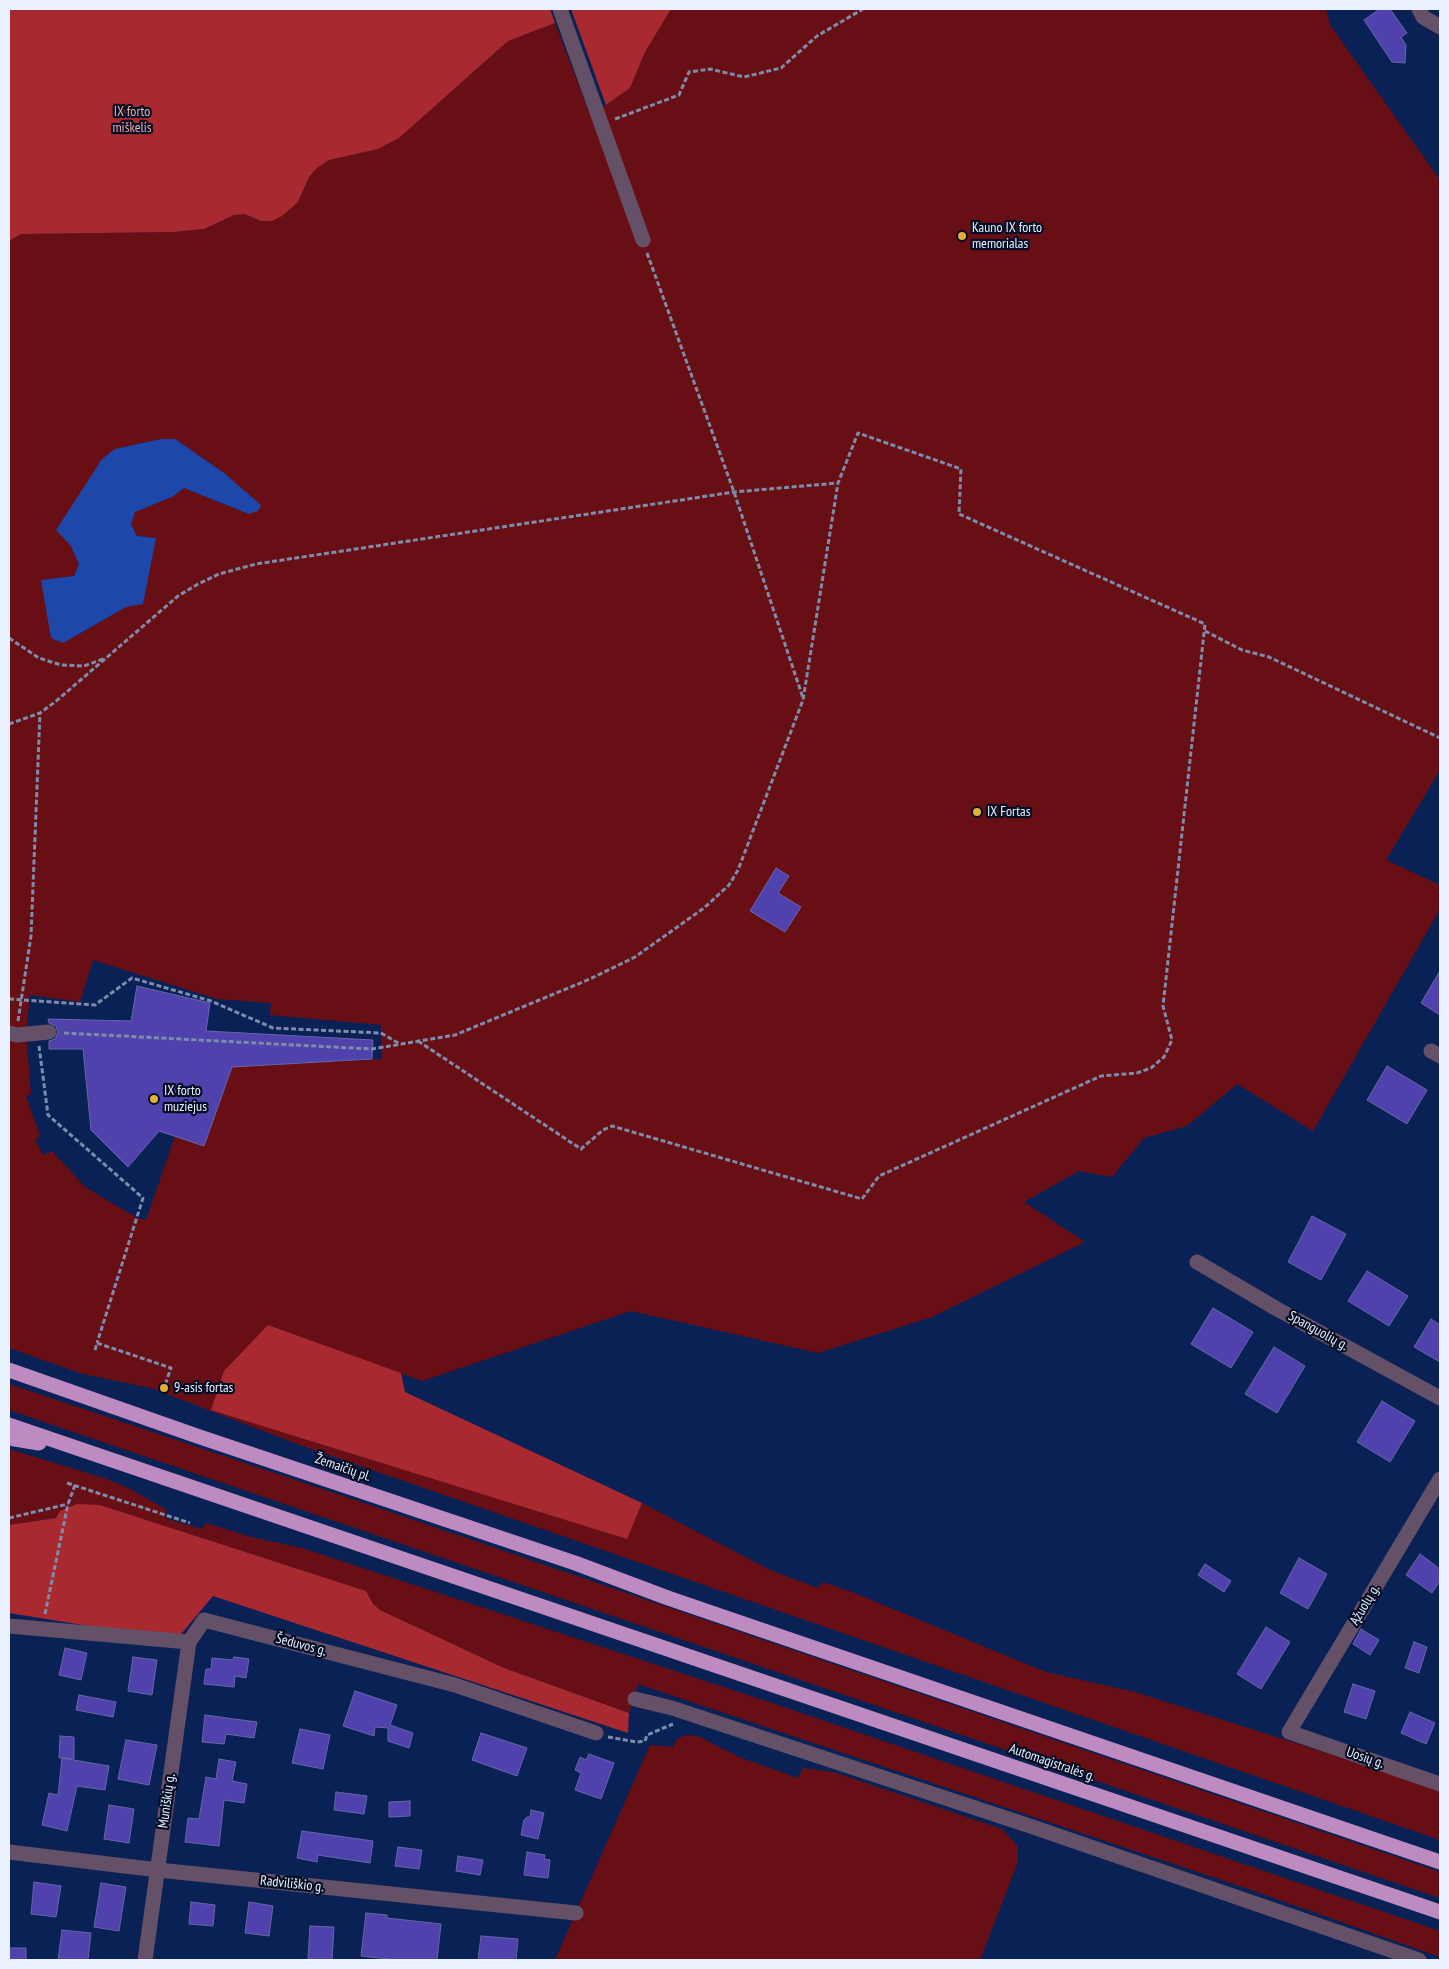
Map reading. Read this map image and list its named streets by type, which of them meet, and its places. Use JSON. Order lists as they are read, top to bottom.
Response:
{
  "streets": {
    "highway": ["Žemaičių pl.", "Automagistralės g."],
    "street": [
      "Spanguolių g.",
      "Ąžuolų g.",
      "Šeduvos g.",
      "Uosių g.",
      "Muniškių g.",
      "Radviliškio g."
    ]
  },
  "crossings": [
    ["Ąžuolų g.", "Uosių g."],
    ["Šeduvos g.", "Muniškių g."],
    ["Muniškių g.", "Radviliškio g."]
  ],
  "parks": ["IX forto miškelis"],
  "places": [
    "Kauno IX forto memorialas",
    "IX Fortas",
    "IX forto muziejus",
    "9-asis fortas"
  ]
}
